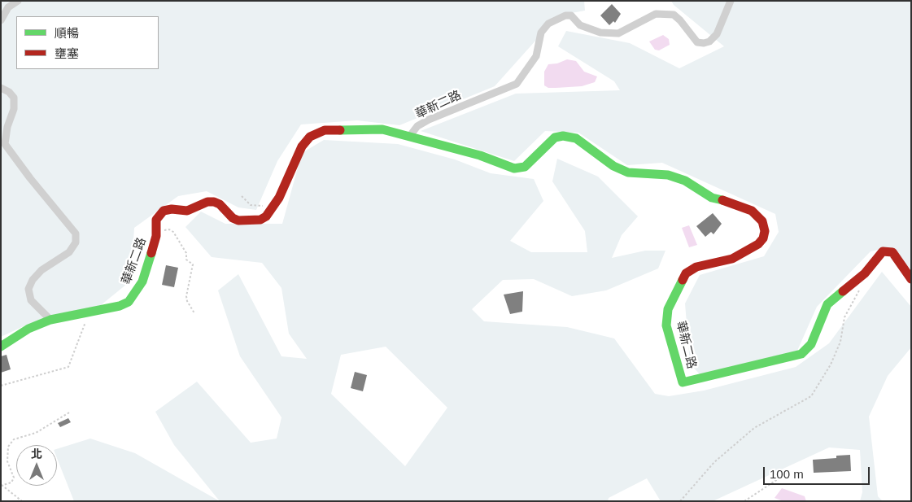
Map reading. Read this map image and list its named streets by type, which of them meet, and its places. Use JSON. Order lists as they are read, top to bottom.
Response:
{
  "streets": {
    "street": ["華新二路"]
  },
  "legend": ["順暢", "壅塞"],
  "scale_bar": "100 m",
  "north": "top"
}
